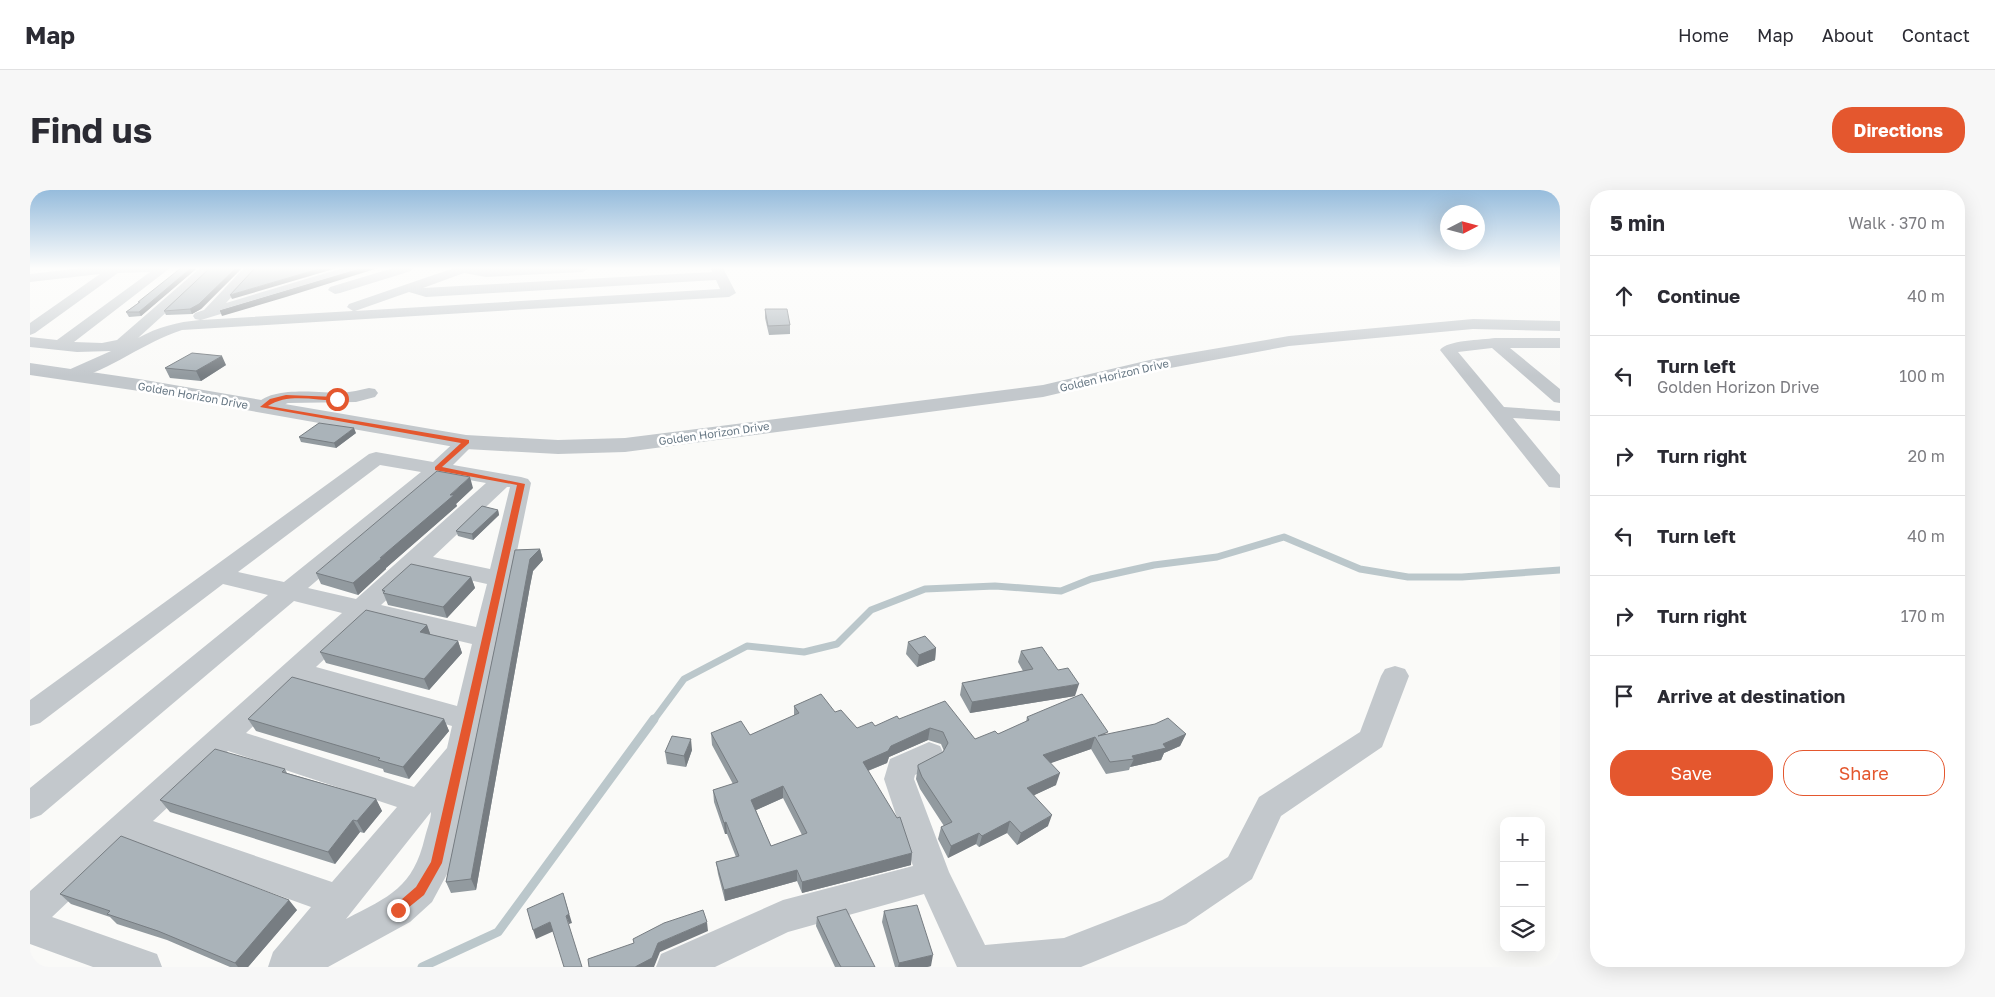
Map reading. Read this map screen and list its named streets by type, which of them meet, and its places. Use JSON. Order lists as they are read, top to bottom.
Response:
{
  "streets": {
    "street": ["Golden Horizon Drive"]
  },
  "north": "right",
  "page": {
    "header": "Map",
    "nav": [
      "Home",
      "Map",
      "About",
      "Contact"
    ],
    "buttons": [
      "Directions",
      ["Save", "Share"]
    ],
    "title": "Find us",
    "heading": ["5 min", "Walk · 370 m"],
    "list": [
      ["Continue", "40 m"],
      ["Turn left", "Golden Horizon Drive", "100 m"],
      ["Turn right", "20 m"],
      ["Turn left", "40 m"],
      ["Turn right", "170 m"],
      "Arrive at destination"
    ],
    "map_buttons": ["+", "−"]
  }
}
